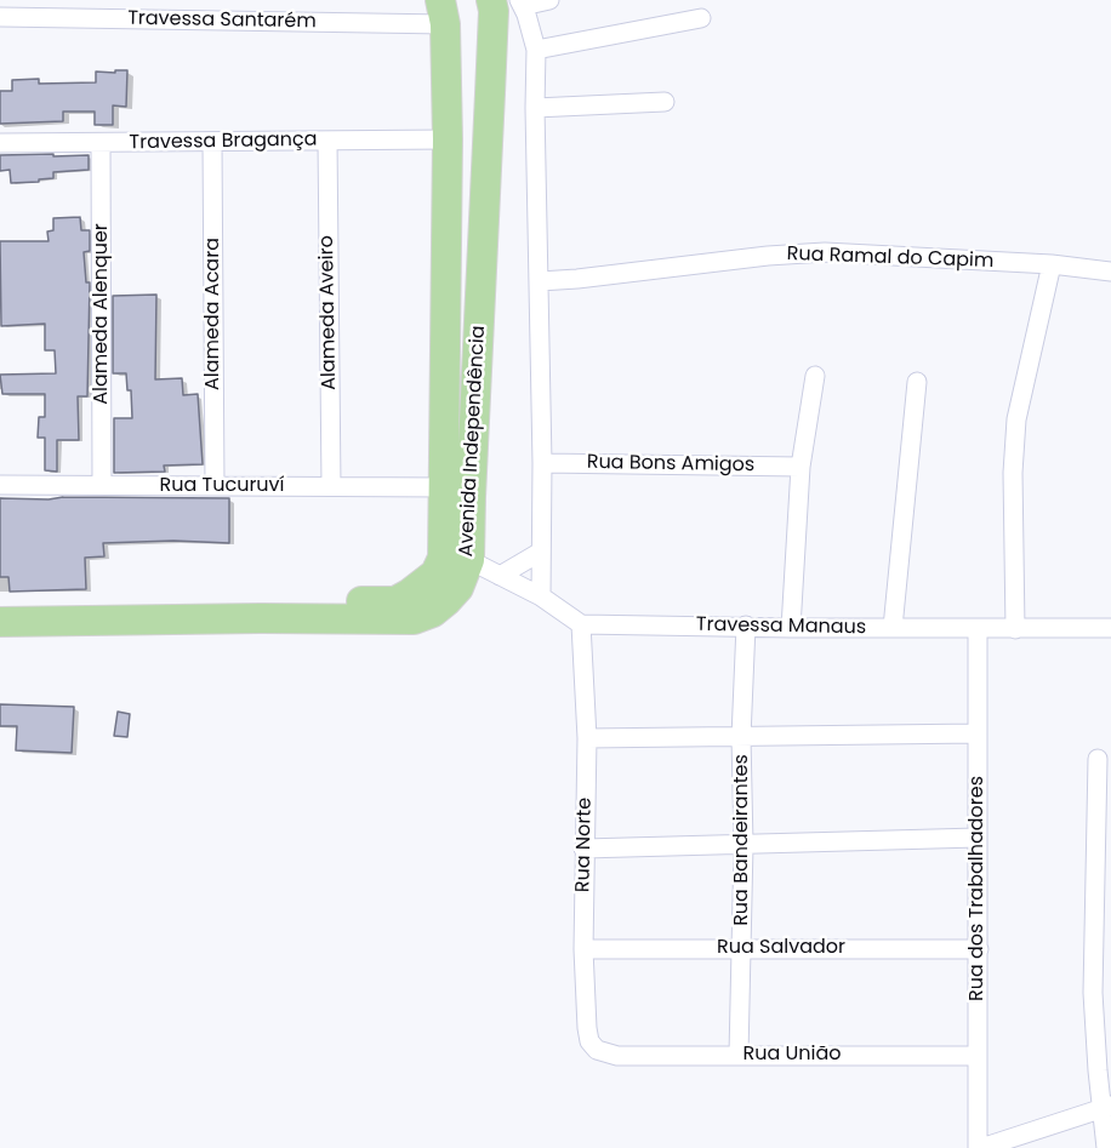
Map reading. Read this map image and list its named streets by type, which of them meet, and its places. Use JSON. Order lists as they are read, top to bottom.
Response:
{
  "streets": {
    "main road": ["Avenida Independência"],
    "street": [
      "Travessa Santarém",
      "Travessa Bragança",
      "Rua Ramal do Capim",
      "Alameda Aveiro",
      "Alameda Alenquer",
      "Alameda Acara",
      "Rua Bons Amigos",
      "Rua Tucuruví",
      "Travessa Manaus",
      "Rua Bandeirantes",
      "Rua Norte",
      "Rua dos Trabalhadores",
      "Rua Salvador",
      "Rua União"
    ]
  },
  "crossings": [
    ["Travessa Santarém", "Avenida Independência"],
    ["Travessa Bragança", "Alameda Aveiro"],
    ["Travessa Bragança", "Alameda Alenquer"],
    ["Travessa Bragança", "Alameda Acara"],
    ["Travessa Bragança", "Avenida Independência"],
    ["Alameda Aveiro", "Rua Tucuruví"],
    ["Alameda Alenquer", "Rua Tucuruví"],
    ["Alameda Acara", "Rua Tucuruví"],
    ["Avenida Independência", "Rua Tucuruví"],
    ["Travessa Manaus", "Rua Bandeirantes"],
    ["Travessa Manaus", "Rua Norte"],
    ["Travessa Manaus", "Rua dos Trabalhadores"],
    ["Rua Bandeirantes", "Rua Salvador"],
    ["Rua Bandeirantes", "Rua União"],
    ["Rua Norte", "Rua Salvador"],
    ["Rua Norte", "Rua União"],
    ["Rua dos Trabalhadores", "Rua Salvador"],
    ["Rua dos Trabalhadores", "Rua União"]
  ]
}
